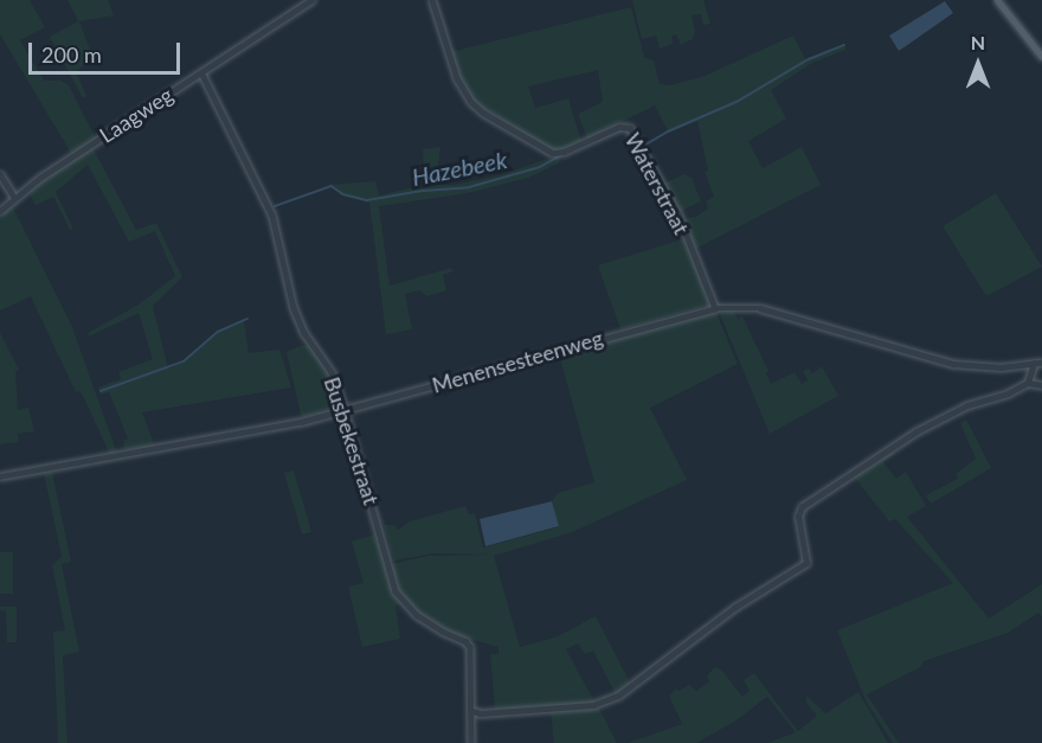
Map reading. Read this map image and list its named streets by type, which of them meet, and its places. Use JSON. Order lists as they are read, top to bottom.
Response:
{
  "streets": {
    "street": [
      "Laagweg",
      "Waterstraat",
      "Menensesteenweg",
      "Busbekestraat"
    ]
  },
  "crossings": [
    ["Laagweg", "Busbekestraat"],
    ["Waterstraat", "Menensesteenweg"],
    ["Menensesteenweg", "Busbekestraat"]
  ],
  "water": ["Hazebeek"],
  "scale_bar": "200 m",
  "north": "top"
}
